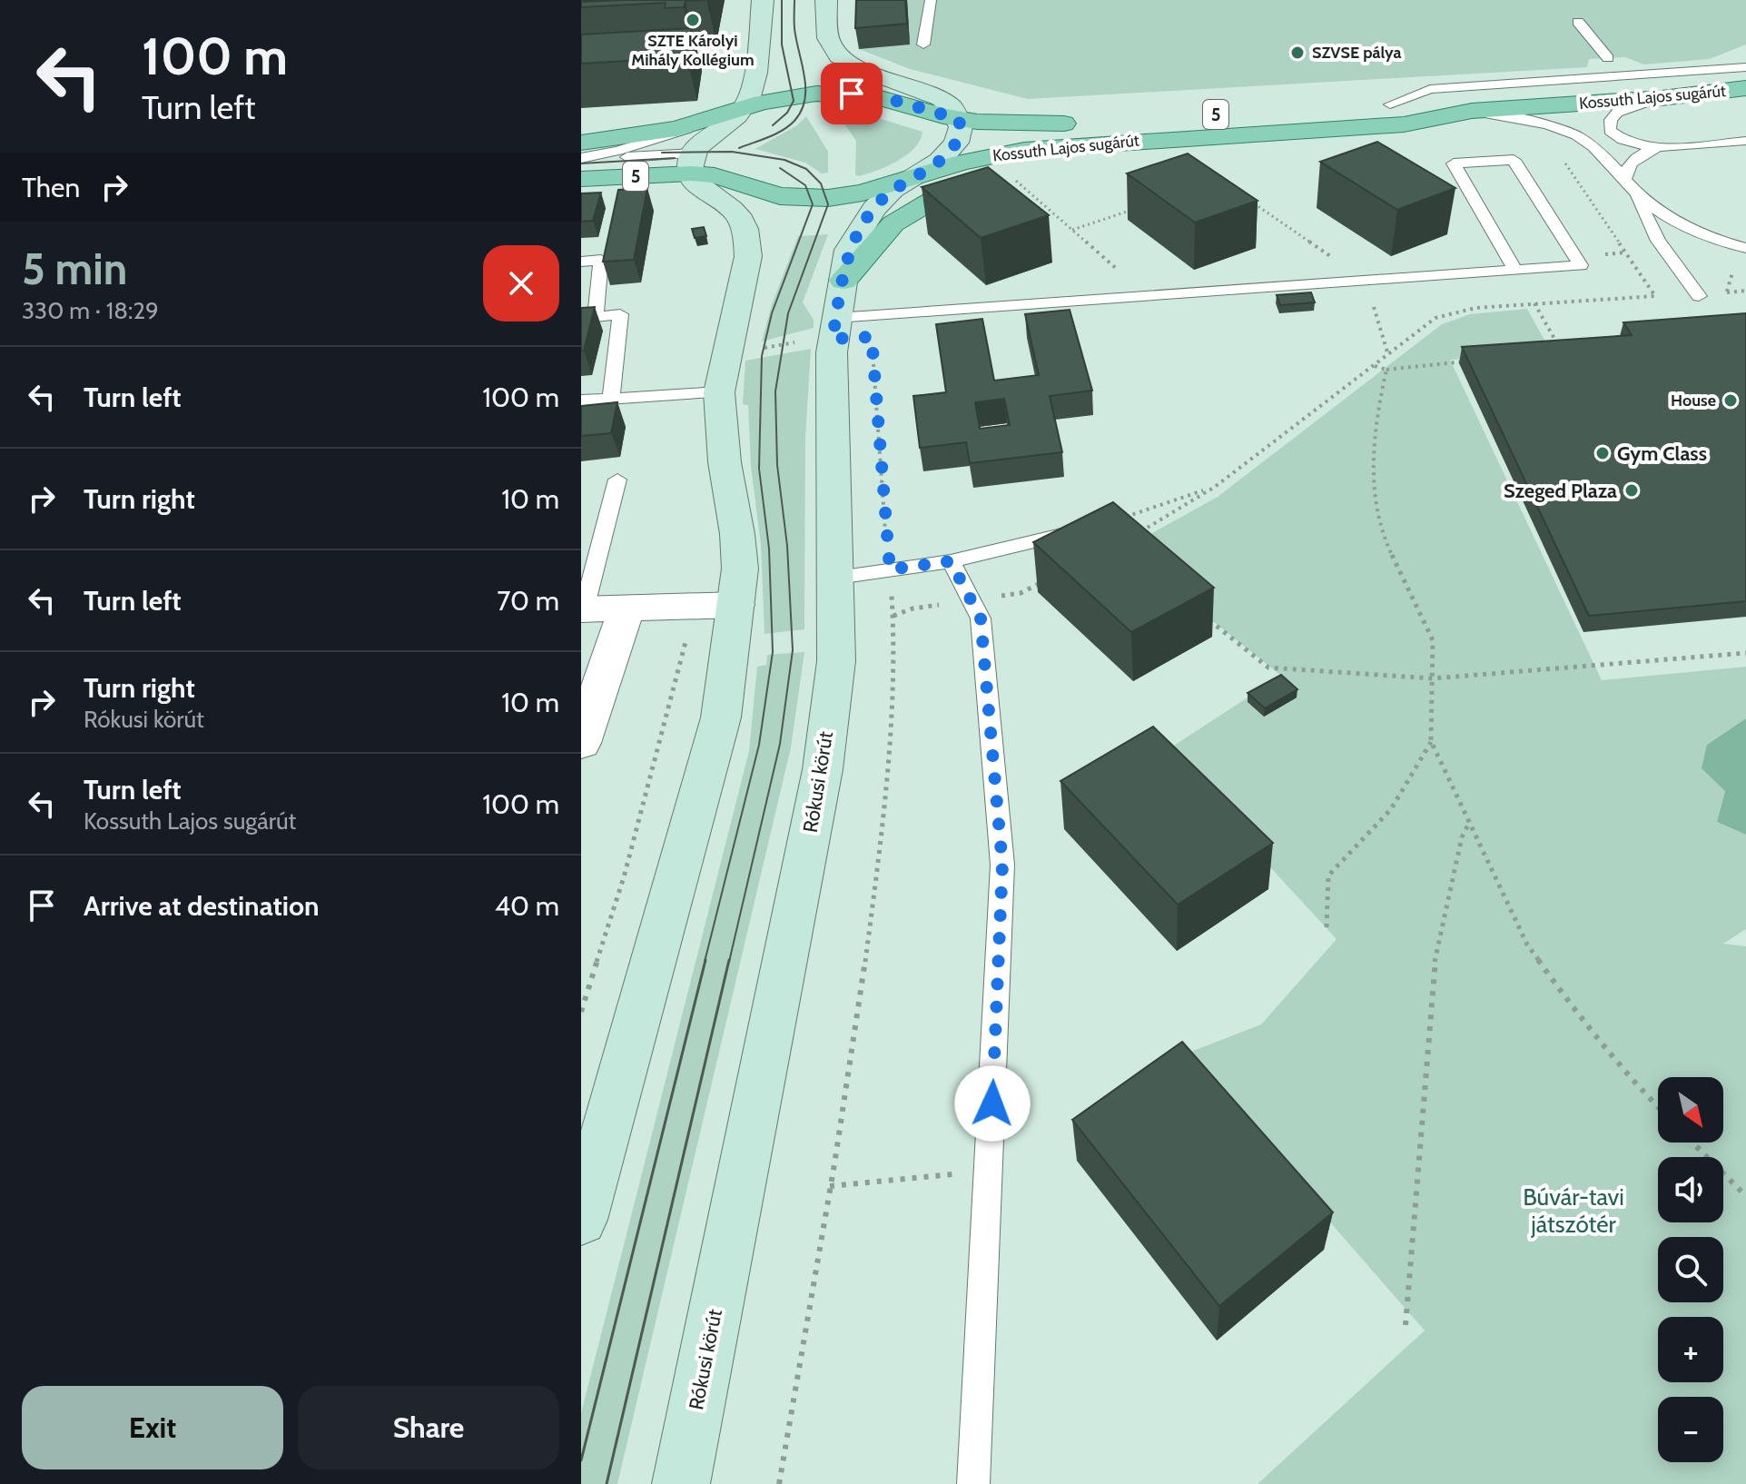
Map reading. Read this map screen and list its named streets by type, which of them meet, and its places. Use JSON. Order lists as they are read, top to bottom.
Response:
{
  "streets": {
    "main road": ["Kossuth Lajos sugárút", "5", "Rókusi körút"]
  },
  "crossings": [
    ["Kossuth Lajos sugárút", "Rókusi körút"]
  ],
  "parks": ["Búvár-tavi játszótér"],
  "places": [
    "SZTE Károlyi Mihály Kollégium",
    "SZVSE pálya",
    "House",
    "Gym Class",
    "Szeged Plaza"
  ],
  "north": "bottom right",
  "page": {
    "turn": ["100 m", "Turn left"],
    "then": "Then",
    "heading": ["5 min", "330 m · 18:29"],
    "list": [
      {
        "name": "Turn left",
        "value": "100 m"
      },
      {
        "name": "Turn right",
        "value": "10 m"
      },
      {
        "name": "Turn left",
        "value": "70 m"
      },
      {
        "name": "Turn right",
        "note": "Rókusi körút",
        "value": "10 m"
      },
      {
        "name": "Turn left",
        "note": "Kossuth Lajos sugárút",
        "value": "100 m"
      },
      {
        "name": "Arrive at destination",
        "value": "40 m"
      }
    ],
    "map_buttons": ["+", "−"],
    "buttons": ["Exit", "Share"]
  }
}
